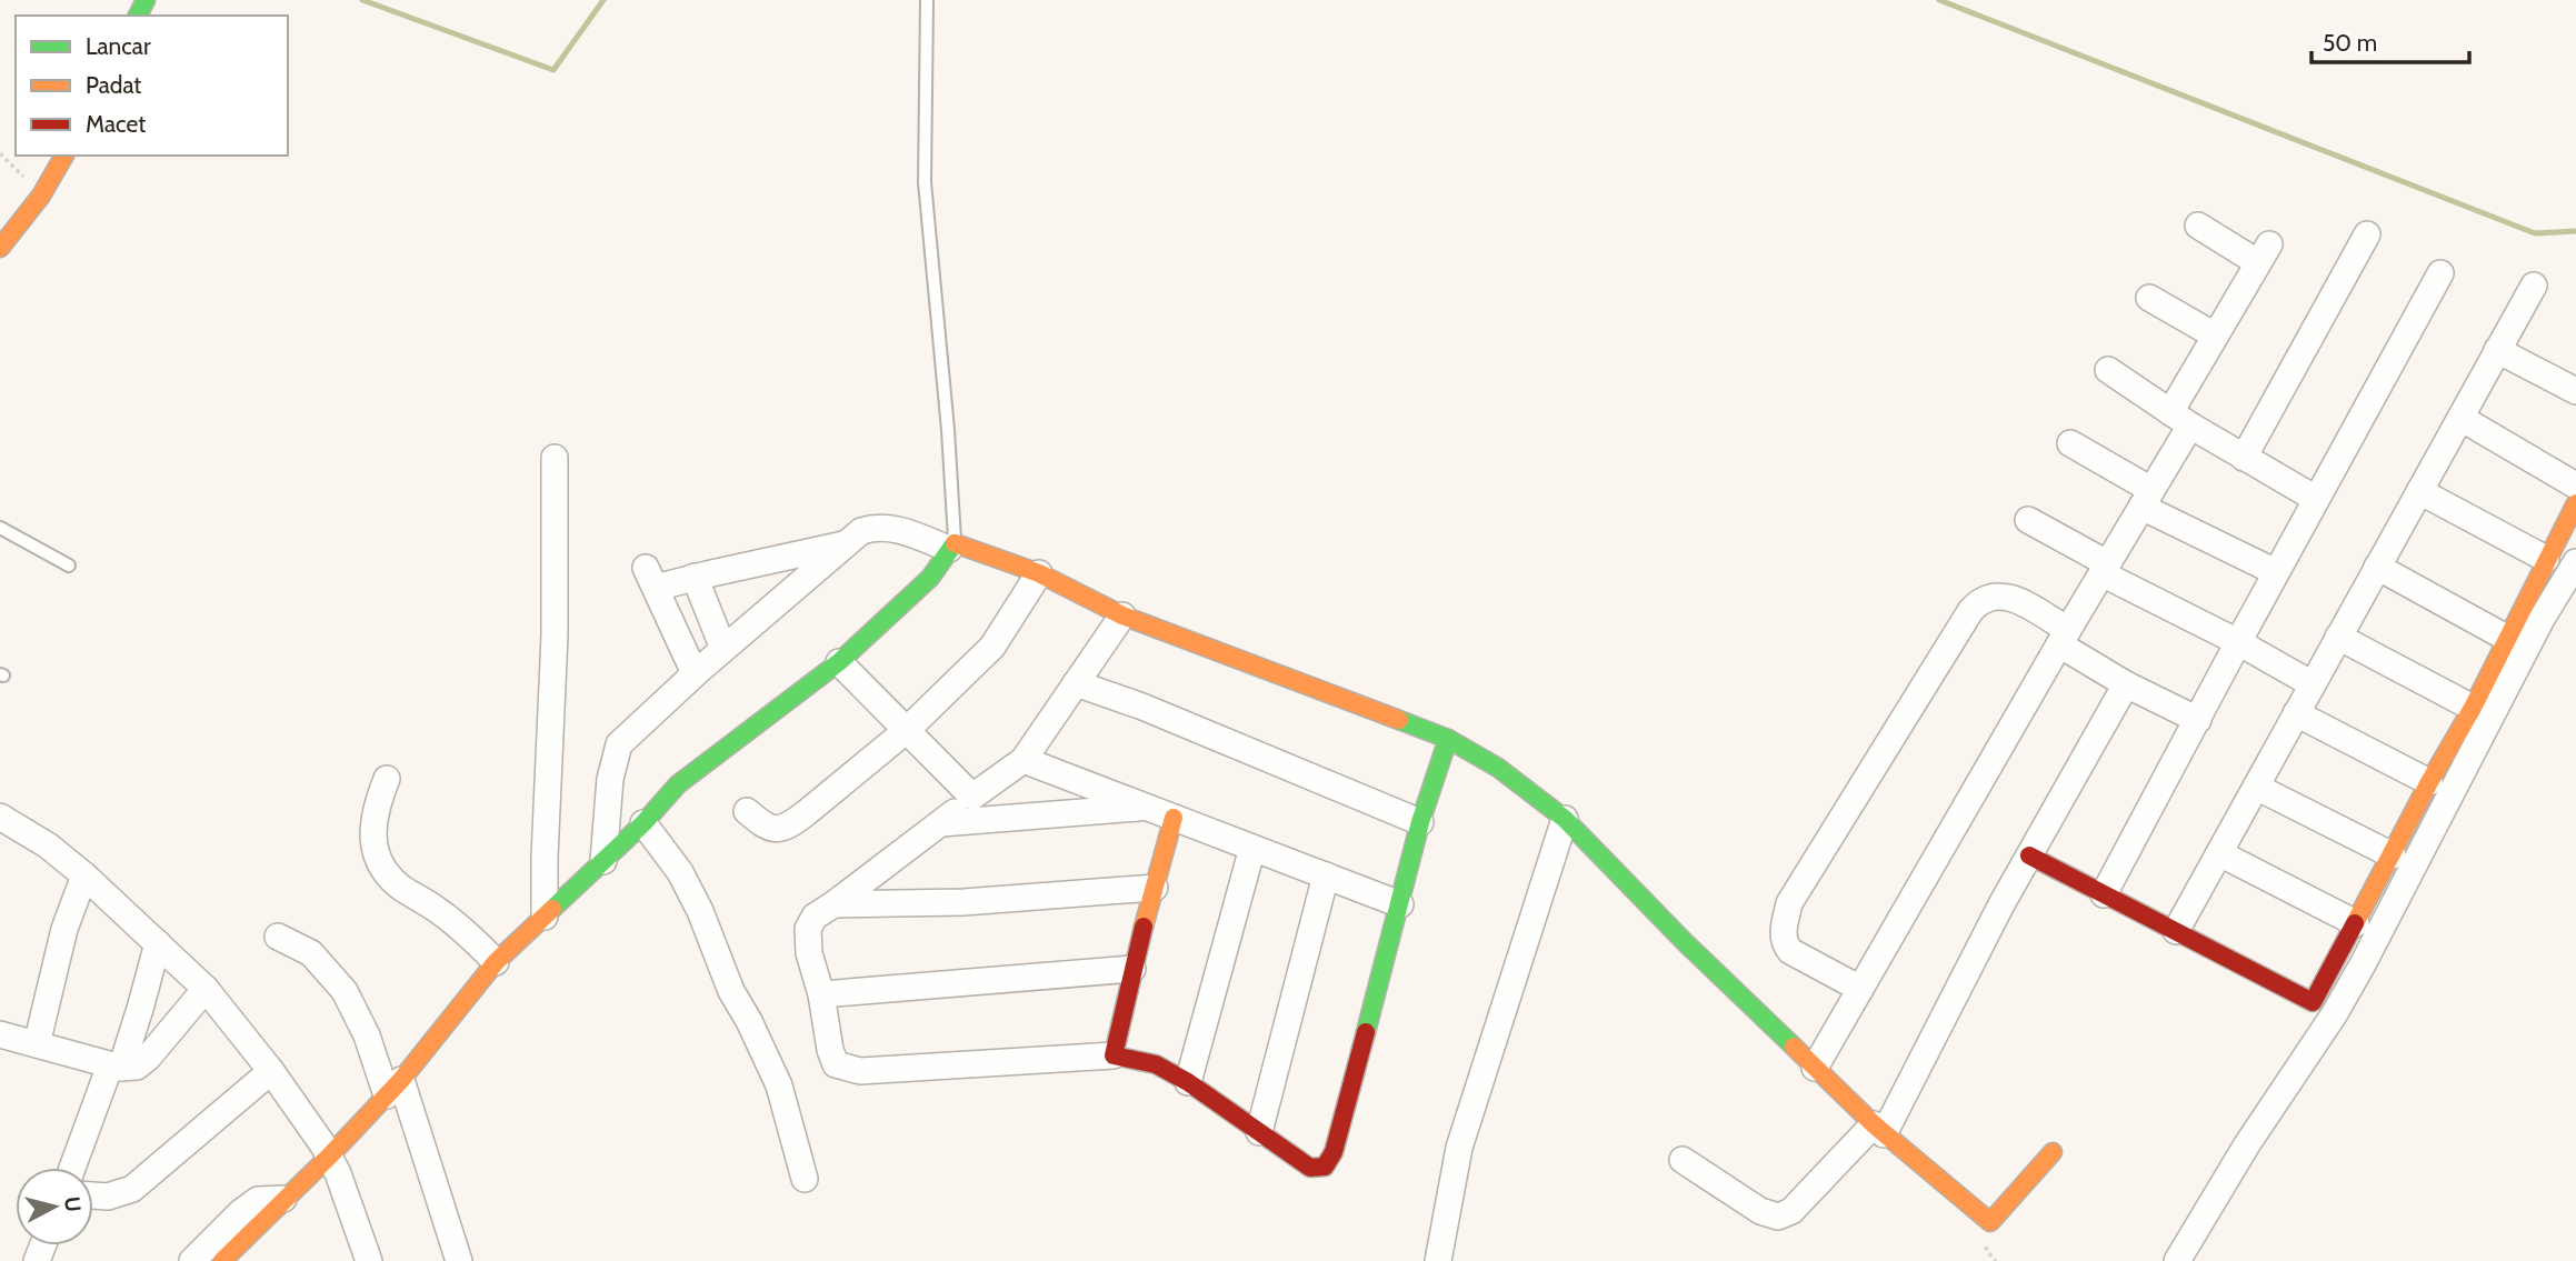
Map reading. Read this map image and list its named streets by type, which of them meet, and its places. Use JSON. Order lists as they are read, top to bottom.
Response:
{
  "legend": ["Lancar", "Padat", "Macet"],
  "scale_bar": "50 m",
  "north": "right"
}
